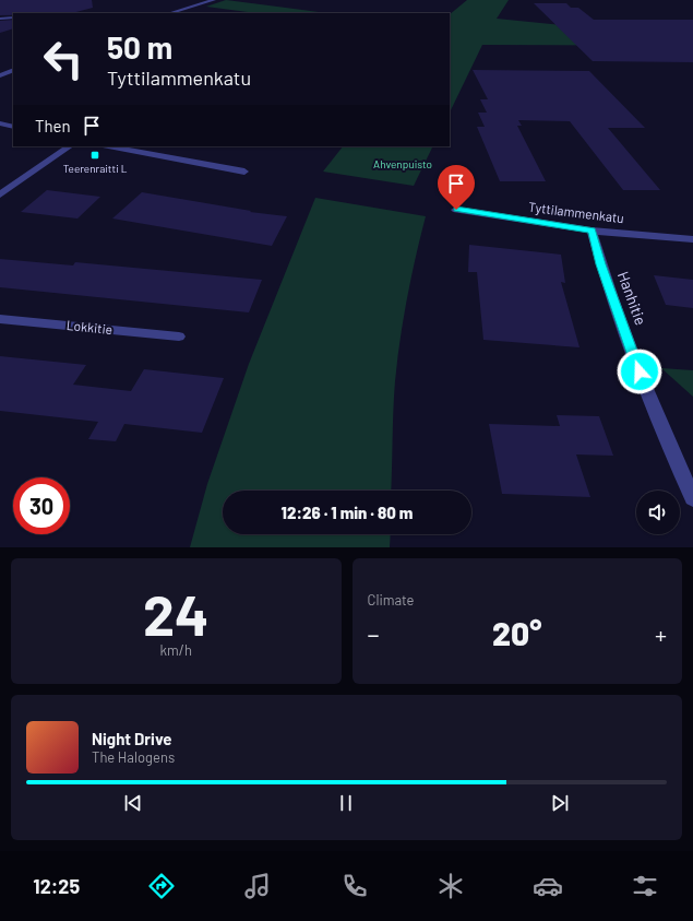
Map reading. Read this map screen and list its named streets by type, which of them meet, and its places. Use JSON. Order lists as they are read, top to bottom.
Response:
{
  "streets": {
    "street": ["Tyttilammenkatu", "Hanhitie", "Lokkitie"]
  },
  "crossings": [
    ["Tyttilammenkatu", "Hanhitie"]
  ],
  "parks": ["Ahvenpuisto"],
  "places": {
    "transit": ["Teerenraitti L"]
  },
  "page": {
    "turn": ["50 m", "Tyttilammenkatu"],
    "then": "Then",
    "limit": "30",
    "trip": "12:26 · 1 min · 80 m",
    "tile": [
      ["24", "km/h"],
      "Climate"
    ],
    "heat": ["−", "20°", "+"],
    "song": ["Night Drive", "The Halogens"],
    "tabs": "12:25"
  }
}
